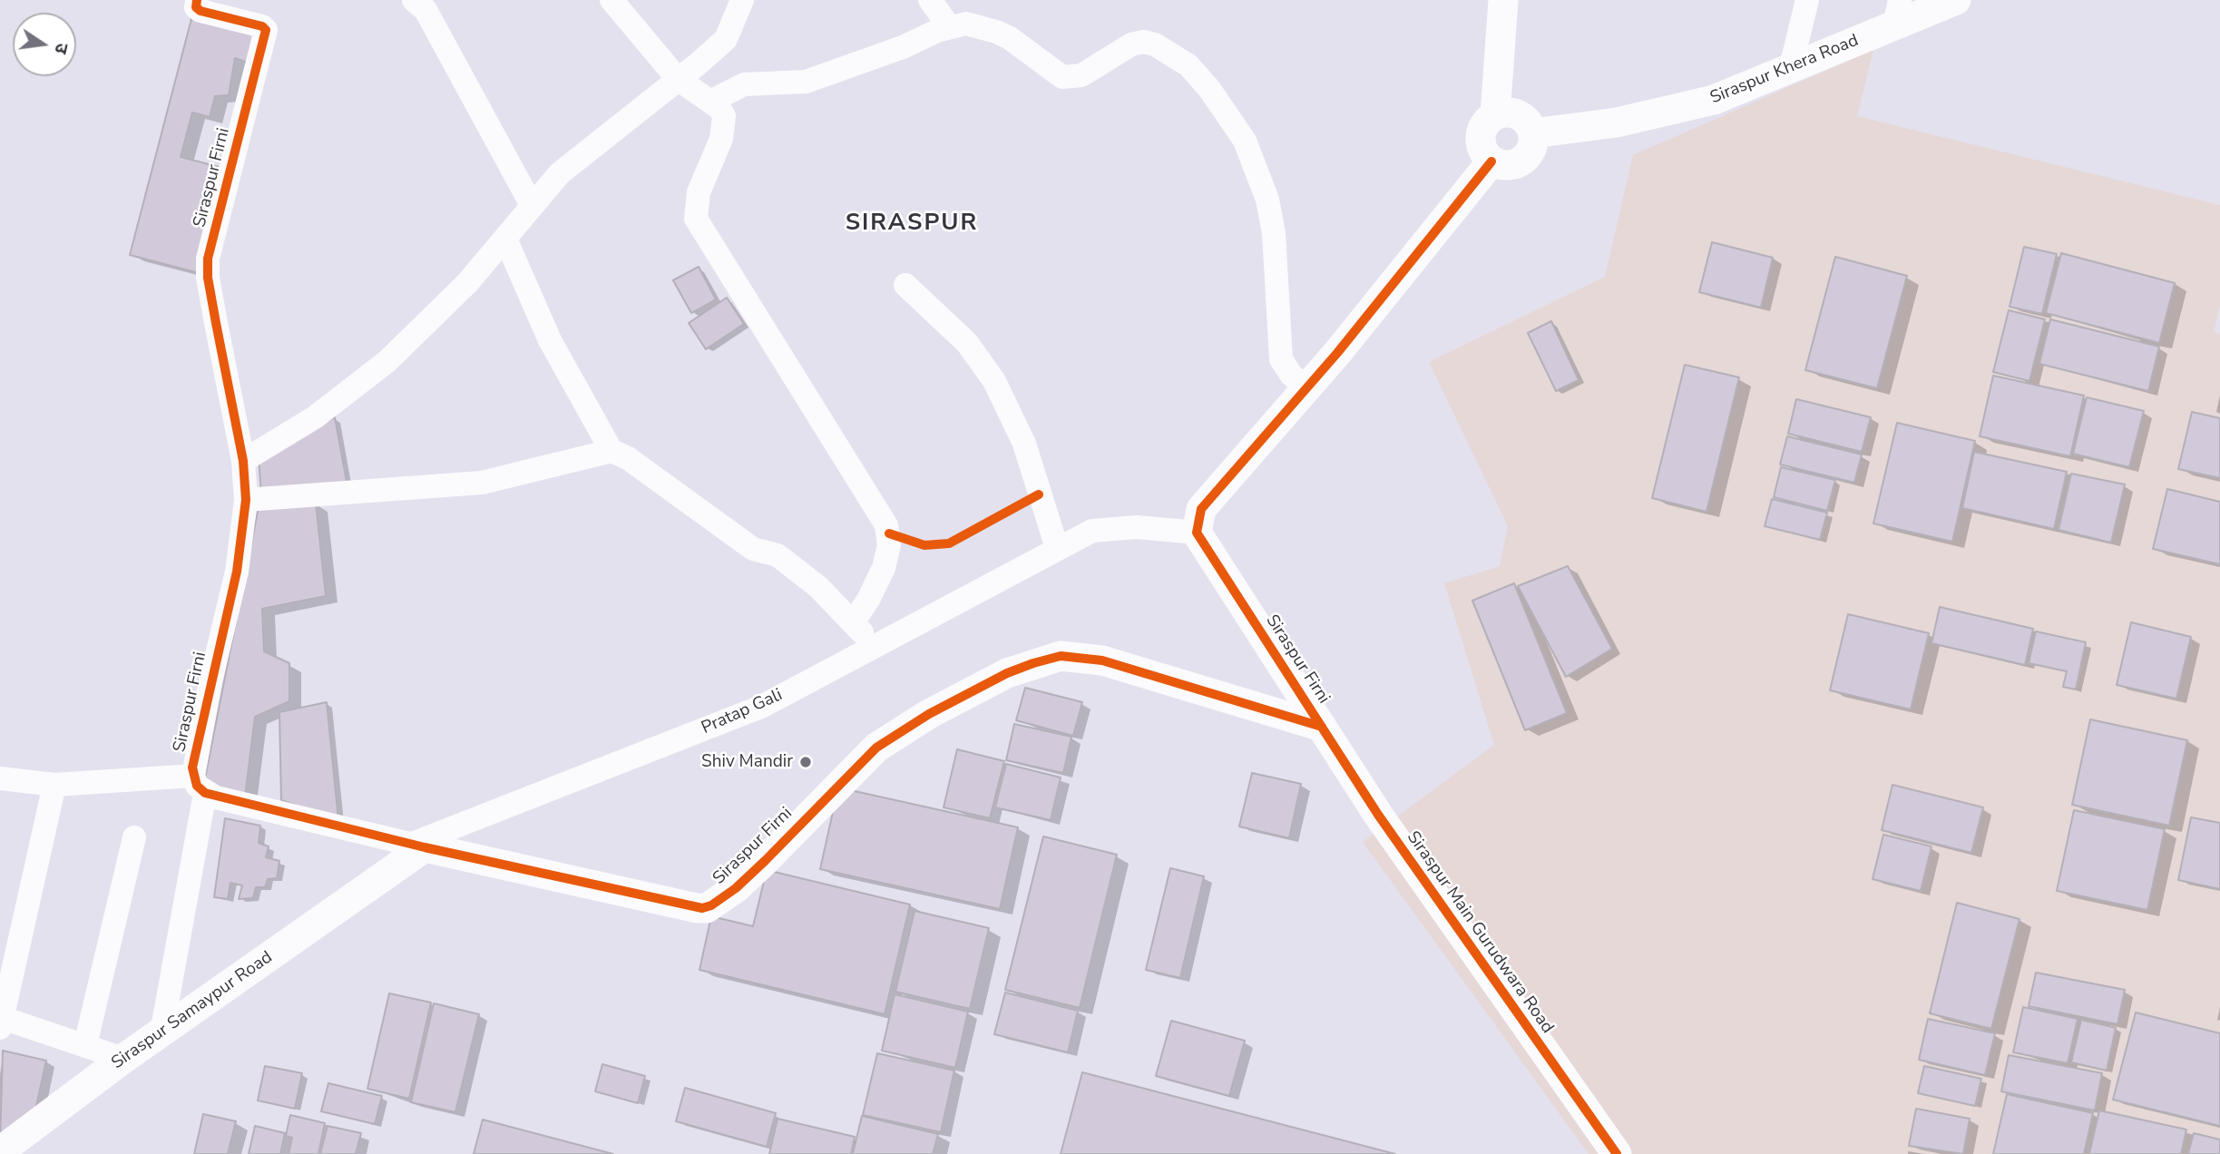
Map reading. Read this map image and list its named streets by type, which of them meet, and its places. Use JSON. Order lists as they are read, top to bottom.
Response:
{
  "streets": {
    "street": [
      "Siraspur Khera Road",
      "Siraspur Firni",
      "Pratap Gali",
      "Siraspur Main Gurudwara Road",
      "Siraspur Samaypur Road"
    ]
  },
  "crossings": [
    ["Siraspur Firni", "Pratap Gali"],
    ["Siraspur Firni", "Siraspur Main Gurudwara Road"],
    ["Siraspur Firni", "Siraspur Samaypur Road"],
    ["Pratap Gali", "Siraspur Samaypur Road"]
  ],
  "districts": ["SIRASPUR"],
  "places": ["Shiv Mandir"],
  "north": "right"
}
